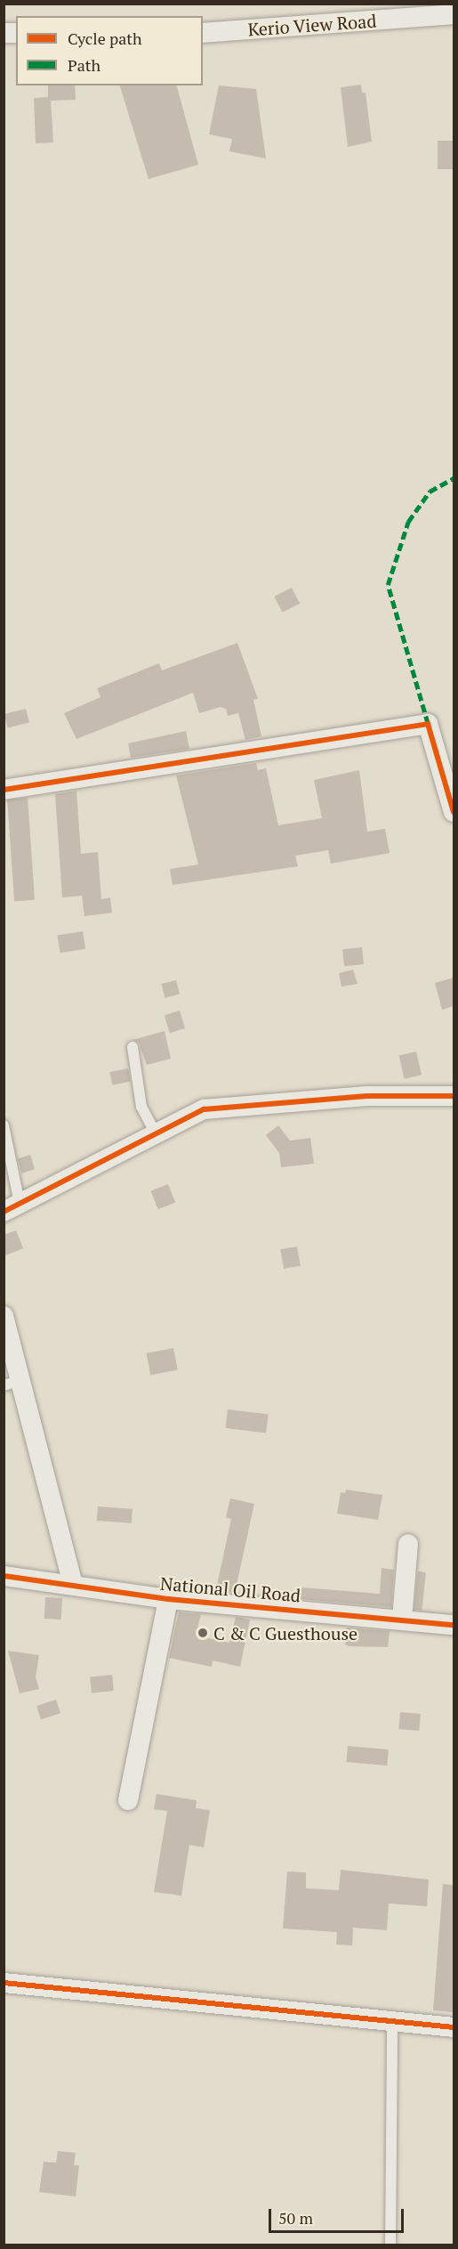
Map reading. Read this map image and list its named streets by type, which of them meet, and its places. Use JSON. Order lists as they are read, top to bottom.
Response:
{
  "streets": {
    "street": ["Kerio View Road", "National Oil Road"]
  },
  "places": ["C & C Guesthouse"],
  "legend": ["Cycle path", "Path"],
  "scale_bar": "50 m"
}
